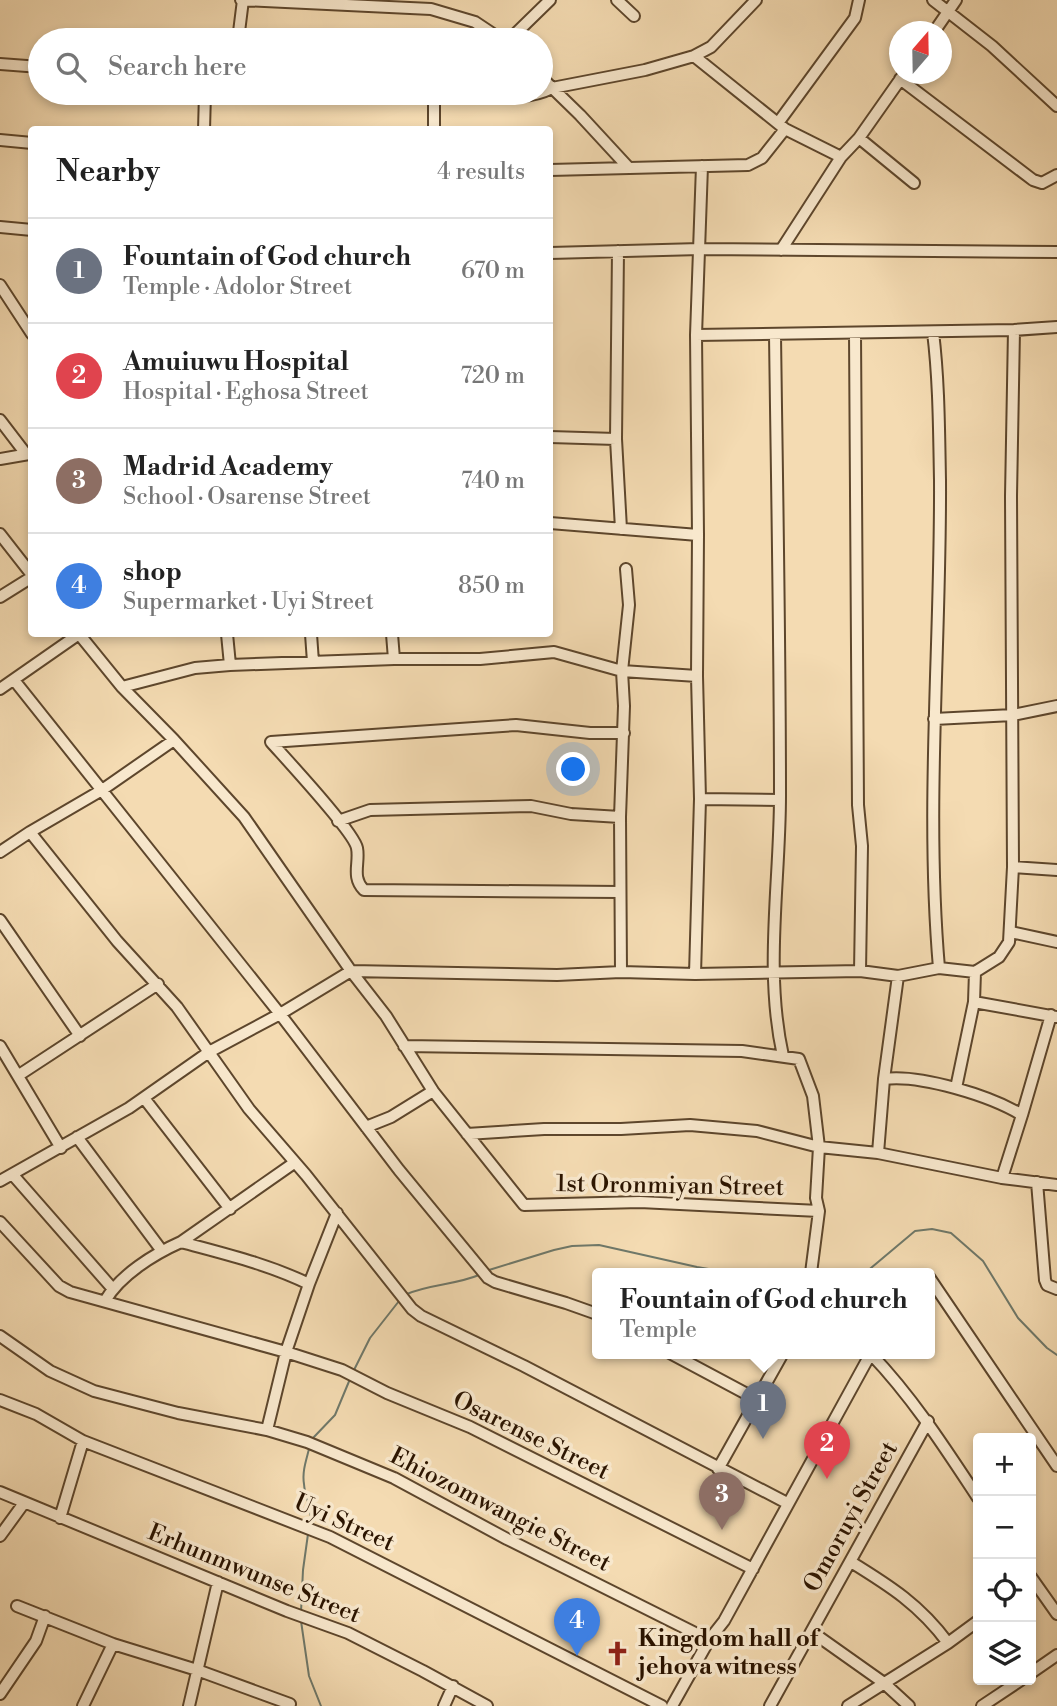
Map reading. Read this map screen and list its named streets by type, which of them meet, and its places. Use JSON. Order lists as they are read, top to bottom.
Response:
{
  "streets": {
    "street": [
      "1st Oronmiyan Street",
      "Osarense Street",
      "Ehiozomwangie Street",
      "Omoruyi Street",
      "Uyi Street",
      "Erhunmwunse Street"
    ]
  },
  "places": {
    "church": ["Kingdom hall of jehova witness"]
  },
  "north": "top",
  "page": {
    "search": "Search here",
    "heading": ["Nearby", "4 results"],
    "list": [
      {
        "mark": "1",
        "name": "Fountain of God church",
        "note": "Temple · Adolor Street",
        "value": "670 m"
      },
      {
        "mark": "2",
        "name": "Amuiuwu Hospital",
        "note": "Hospital · Eghosa Street",
        "value": "720 m"
      },
      {
        "mark": "3",
        "name": "Madrid Academy",
        "note": "School · Osarense Street",
        "value": "740 m"
      },
      {
        "mark": "4",
        "name": "shop",
        "note": "Supermarket · Uyi Street",
        "value": "850 m"
      }
    ],
    "popup": ["Fountain of God church", "Temple"],
    "pins": [
      "1",
      "2",
      "3",
      "4"
    ],
    "map_buttons": ["+", "−"]
  }
}
